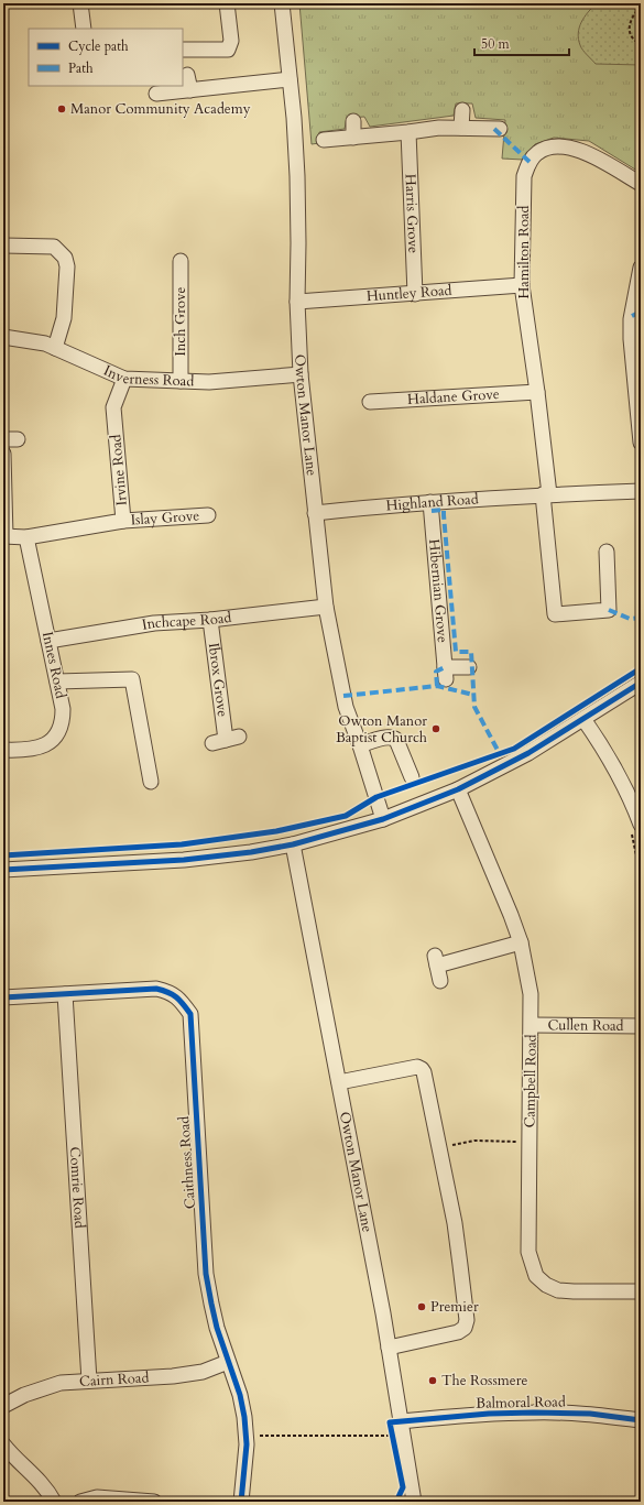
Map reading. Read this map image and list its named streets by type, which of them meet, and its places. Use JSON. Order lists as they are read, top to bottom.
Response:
{
  "streets": {
    "street": [
      "Harris Grove",
      "Hamilton Road",
      "Huntley Road",
      "Inch Grove",
      "Inverness Road",
      "Haldane Grove",
      "Owton Manor Lane",
      "Irvine Road",
      "Highland Road",
      "Islay Grove",
      "Hibernian Grove",
      "Inchcape Road",
      "Innes Road",
      "Ibrox Grove",
      "Cullen Road",
      "Campbell Road",
      "Caithness Road",
      "Comrie Road",
      "Cairn Road",
      "Balmoral Road"
    ]
  },
  "crossings": [
    ["Harris Grove", "Huntley Road"],
    ["Hamilton Road", "Huntley Road"],
    ["Hamilton Road", "Haldane Grove"],
    ["Hamilton Road", "Highland Road"],
    ["Huntley Road", "Owton Manor Lane"],
    ["Inch Grove", "Inverness Road"],
    ["Inverness Road", "Owton Manor Lane"],
    ["Inverness Road", "Irvine Road"],
    ["Owton Manor Lane", "Highland Road"],
    ["Owton Manor Lane", "Inchcape Road"],
    ["Owton Manor Lane", "Balmoral Road"],
    ["Irvine Road", "Islay Grove"],
    ["Irvine Road", "Innes Road"],
    ["Highland Road", "Hibernian Grove"],
    ["Inchcape Road", "Innes Road"],
    ["Inchcape Road", "Ibrox Grove"],
    ["Cullen Road", "Campbell Road"],
    ["Caithness Road", "Comrie Road"],
    ["Caithness Road", "Cairn Road"],
    ["Comrie Road", "Cairn Road"]
  ],
  "places": [
    "Manor Community Academy",
    "Owton Manor Baptist Church",
    "Premier",
    "The Rossmere"
  ],
  "legend": ["Cycle path", "Path"],
  "scale_bar": "50 m"
}
